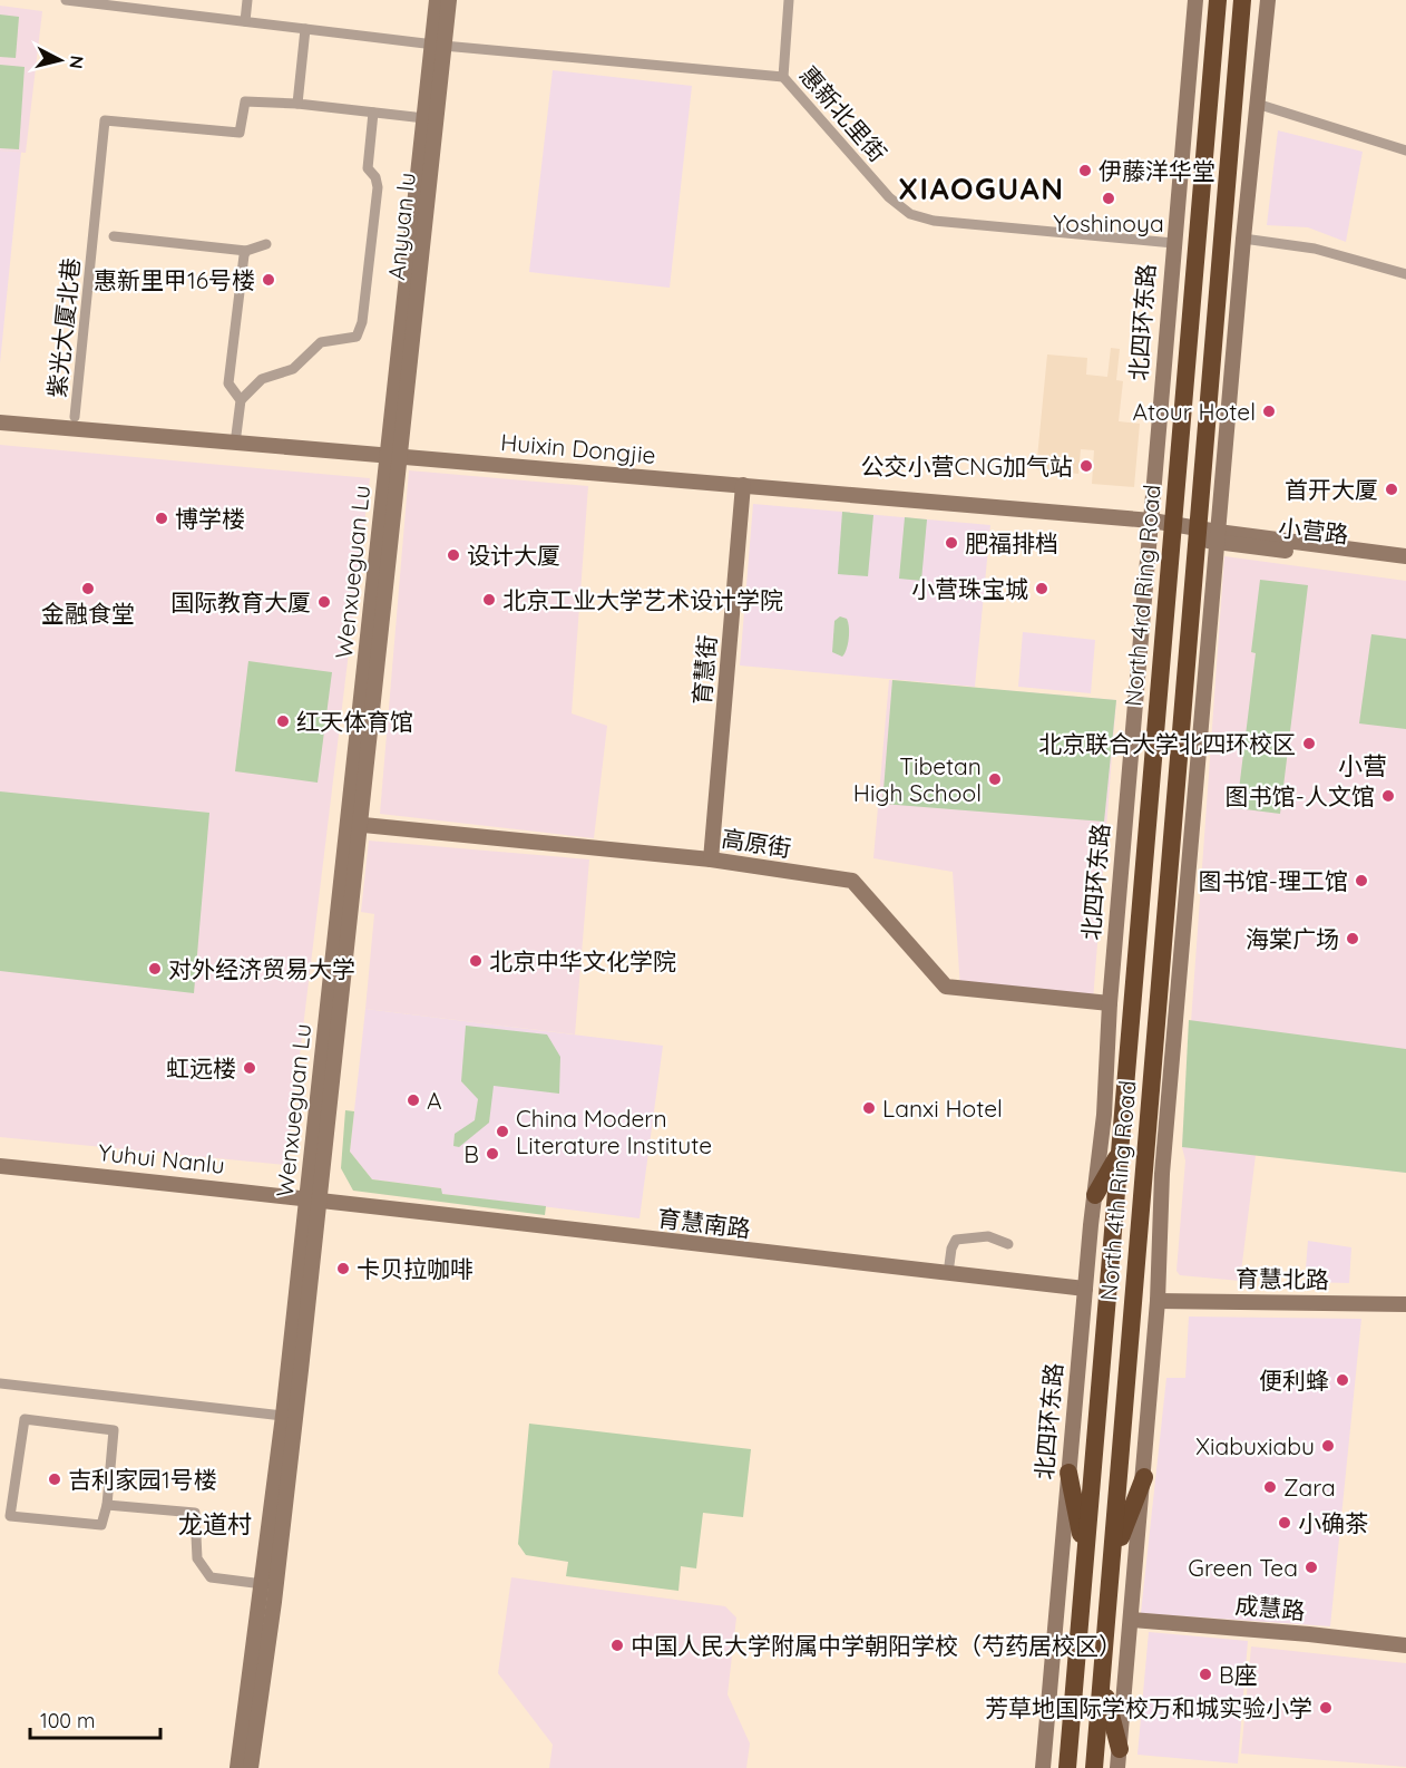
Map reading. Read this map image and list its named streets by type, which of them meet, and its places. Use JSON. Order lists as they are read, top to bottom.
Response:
{
  "streets": {
    "highway": ["北四环东路", "North 4rd Ring Road", "North 4th Ring Road"],
    "street": [
      "惠新北里街",
      "Anyuan lu",
      "紫光大厦北巷",
      "Huixin Dongjie",
      "小营路",
      "Wenxueguan Lu",
      "育慧街",
      "高原街",
      "Yuhui Nanlu",
      "育慧南路",
      "育慧北路",
      "成慧路"
    ]
  },
  "crossings": [
    ["惠新北里街", "北四环东路"],
    ["Anyuan lu", "Huixin Dongjie"],
    ["Anyuan lu", "Wenxueguan Lu"],
    ["北四环东路", "Huixin Dongjie"],
    ["北四环东路", "North 4rd Ring Road"],
    ["北四环东路", "高原街"],
    ["北四环东路", "育慧南路"],
    ["Huixin Dongjie", "小营路"],
    ["Huixin Dongjie", "Wenxueguan Lu"],
    ["Huixin Dongjie", "育慧街"],
    ["Wenxueguan Lu", "高原街"],
    ["Wenxueguan Lu", "Yuhui Nanlu"],
    ["Wenxueguan Lu", "育慧南路"],
    ["North 4rd Ring Road", "North 4th Ring Road"],
    ["育慧街", "高原街"],
    ["Yuhui Nanlu", "育慧南路"]
  ],
  "districts": ["XIAOGUAN", "小营", "龙道村"],
  "places": [
    "伊藤洋华堂",
    "Yoshinoya",
    "惠新里甲16号楼",
    "Atour Hotel",
    "公交小营CNG加气站",
    "首开大厦",
    "博学楼",
    "肥福排档",
    "设计大厦",
    "金融食堂",
    "小营珠宝城",
    "北京工业大学艺术设计学院",
    "国际教育大厦",
    "红天体育馆",
    "北京联合大学北四环校区",
    "Tibetan High School",
    "图书馆-人文馆",
    "图书馆-理工馆",
    "海棠广场",
    "北京中华文化学院",
    "对外经济贸易大学",
    "虹远楼",
    "A",
    "Lanxi Hotel",
    "China Modern Literature Institute",
    "B",
    "卡贝拉咖啡",
    "便利蜂",
    "Xiabuxiabu",
    "吉利家园1号楼",
    "Zara",
    "小确茶",
    "Green Tea",
    "中国人民大学附属中学朝阳学校（芍药居校区）",
    "B座",
    "芳草地国际学校万和城实验小学"
  ],
  "scale_bar": "100 m",
  "north": "right"
}
